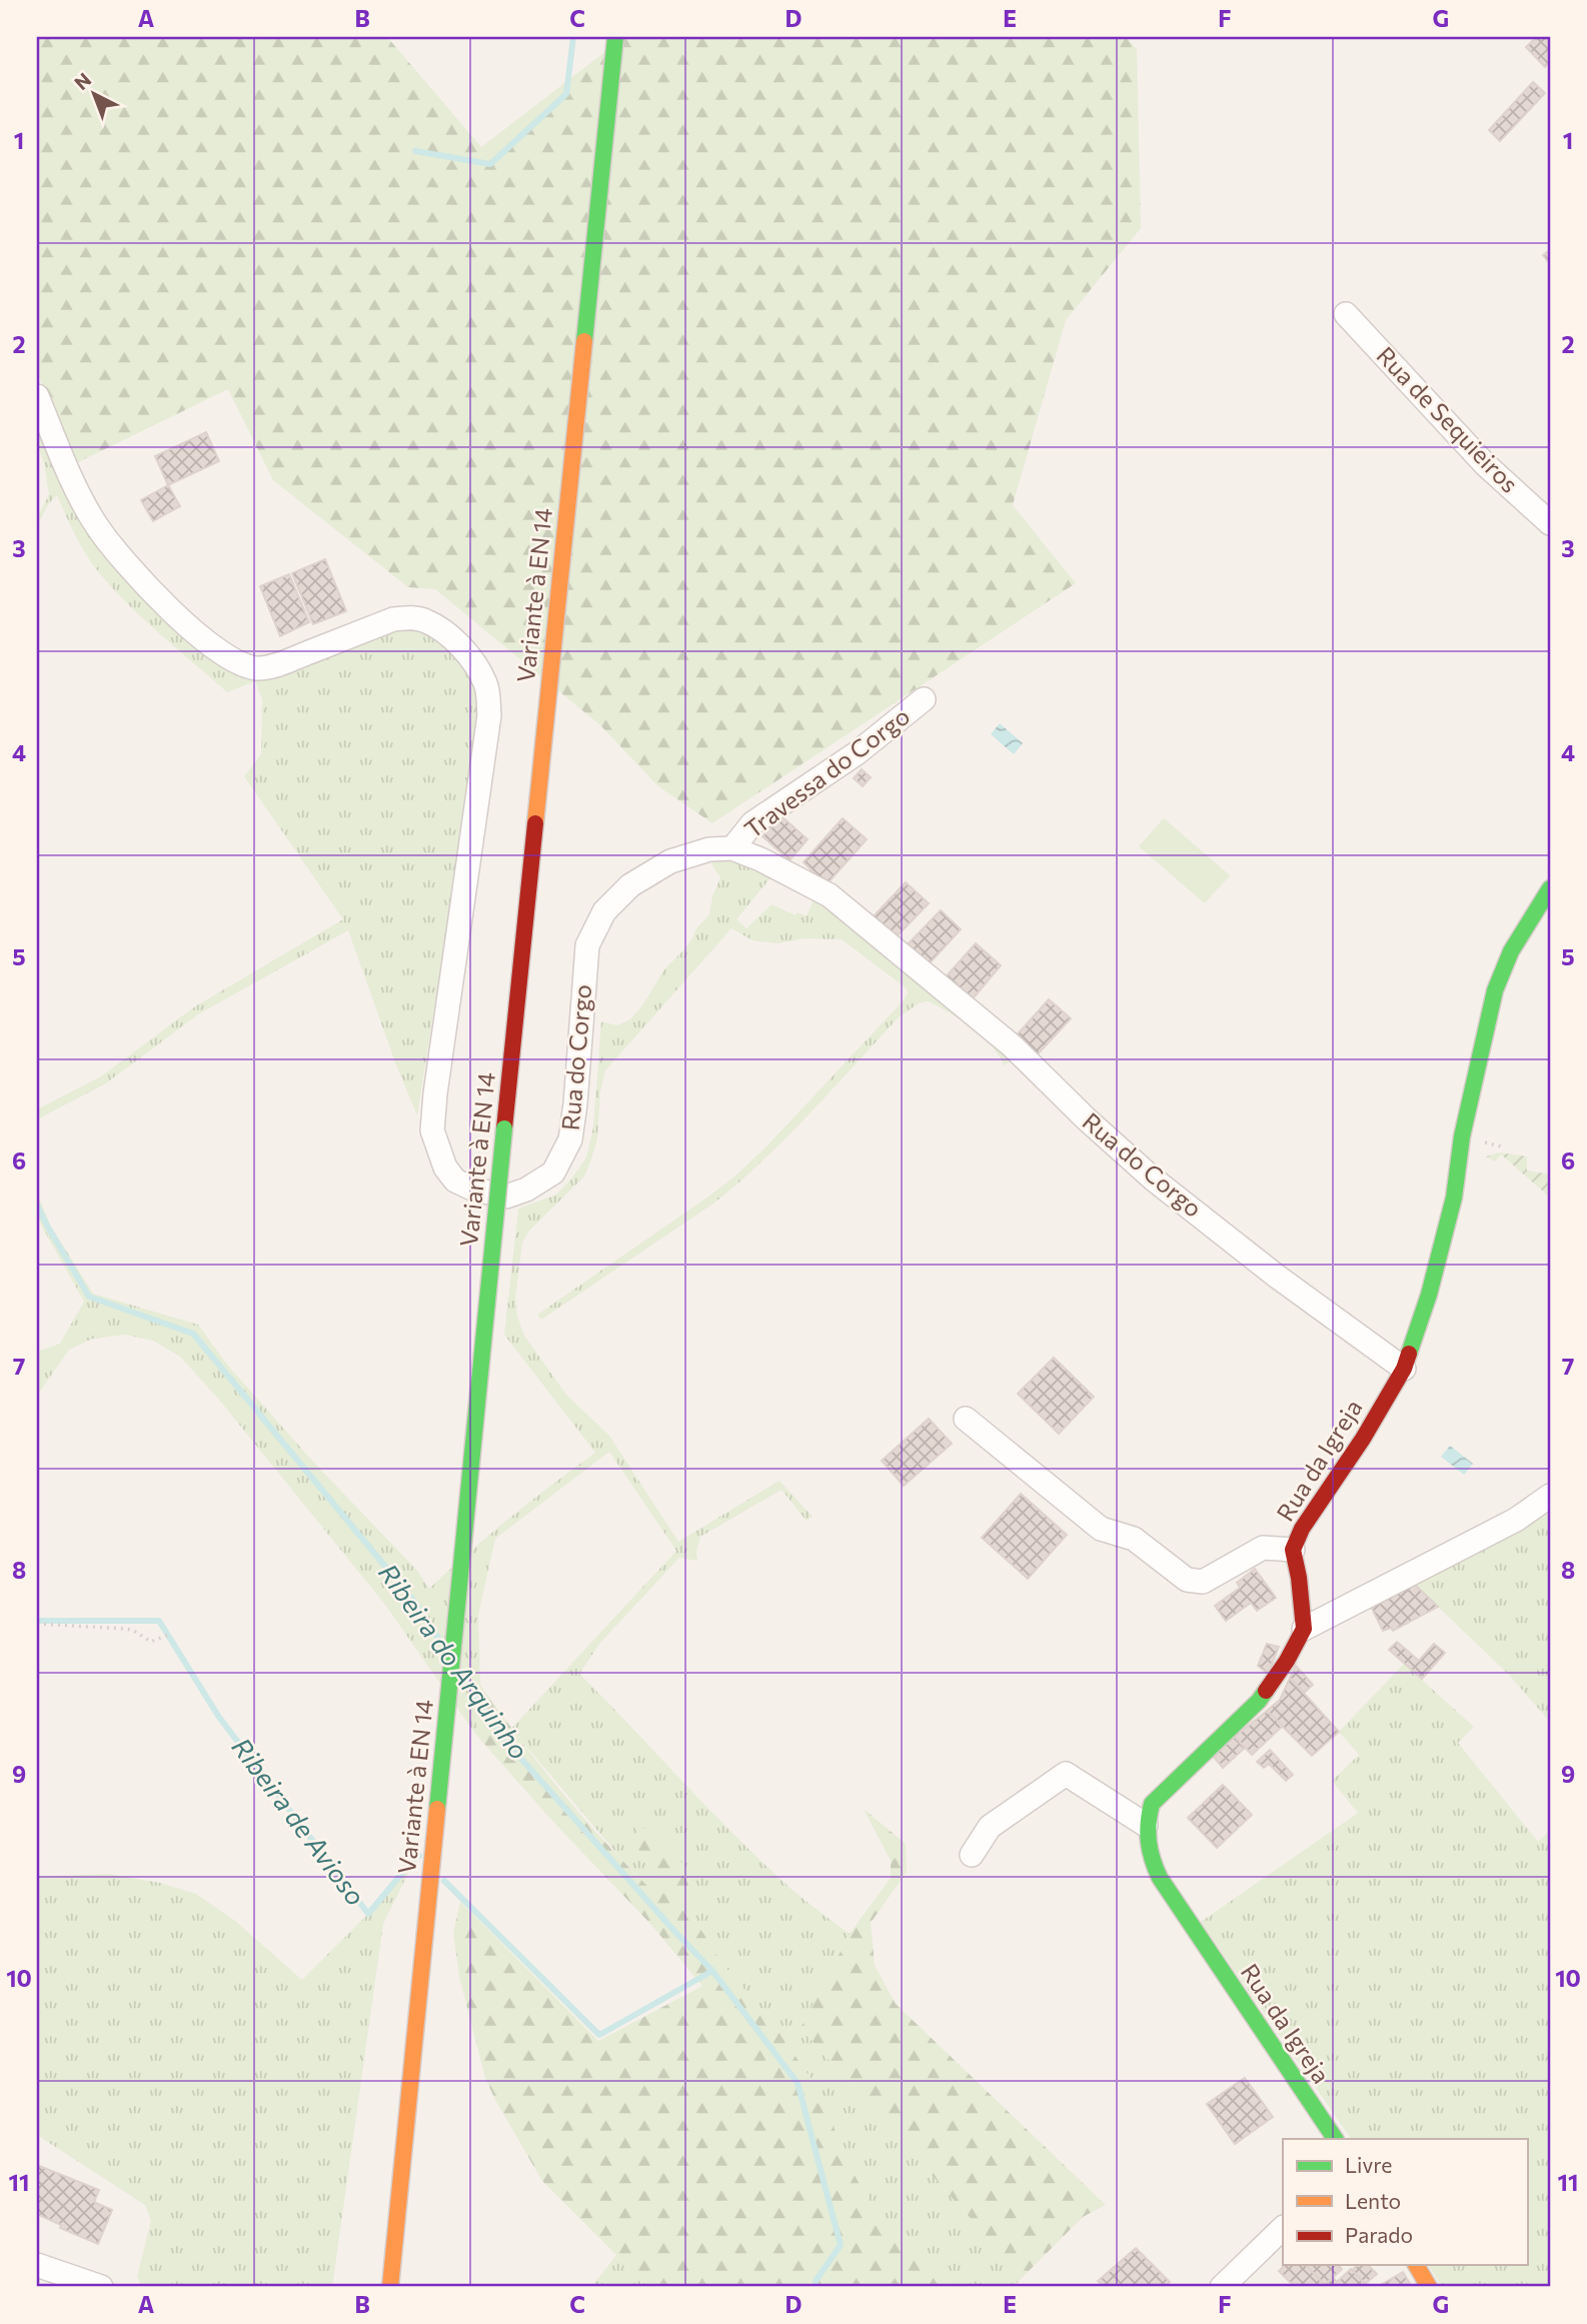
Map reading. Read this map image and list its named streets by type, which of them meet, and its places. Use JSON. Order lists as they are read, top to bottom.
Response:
{
  "streets": {
    "main road": ["Variante à EN 14", "Rua da Igreja"],
    "street": ["Rua de Sequieiros", "Travessa do Corgo", "Rua do Corgo"]
  },
  "crossings": [
    ["Travessa do Corgo", "Rua do Corgo"],
    ["Rua do Corgo", "Rua da Igreja"]
  ],
  "water": ["Ribeira do Arquinho", "Ribeira de Avioso"],
  "legend": ["Livre", "Lento", "Parado"],
  "north": "top left",
  "grid": {
    "columns": [
      "A",
      "B",
      "C",
      "D",
      "E",
      "F",
      "G"
    ],
    "rows": [
      "1",
      "2",
      "3",
      "4",
      "5",
      "6",
      "7",
      "8",
      "9",
      "10",
      "11"
    ]
  }
}
